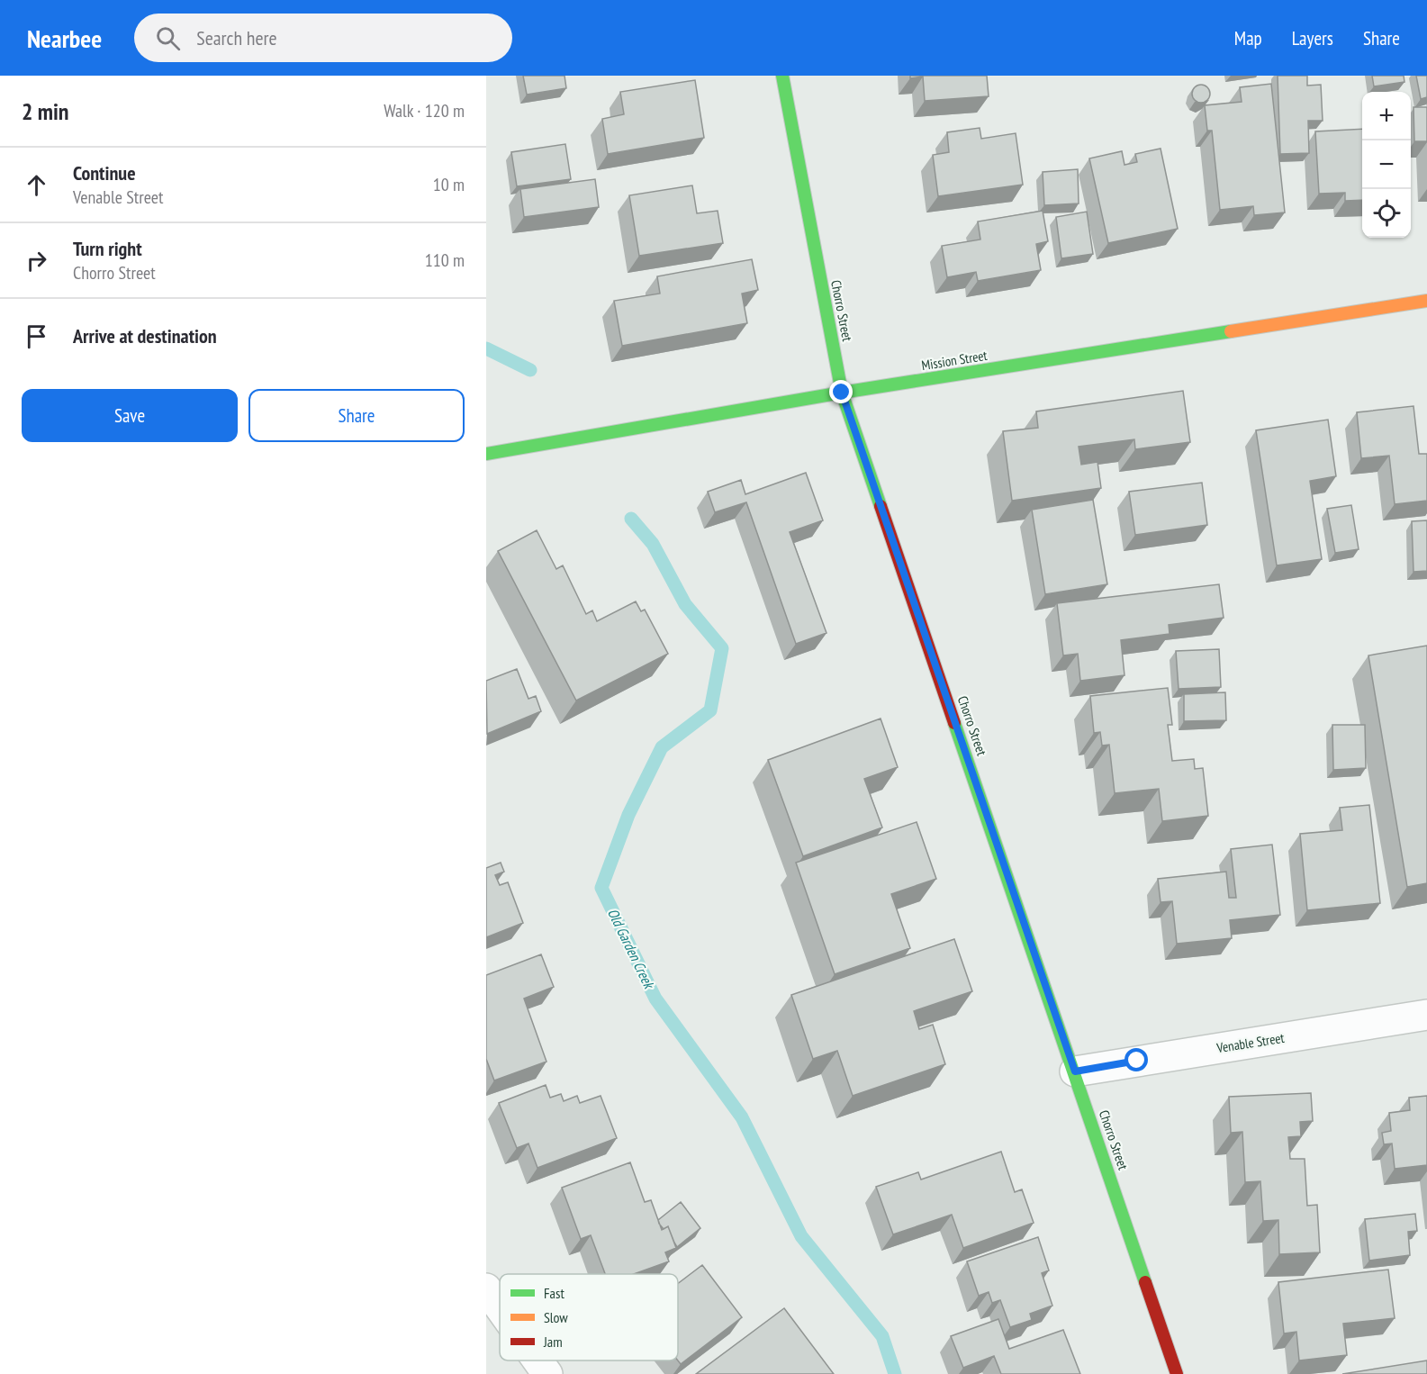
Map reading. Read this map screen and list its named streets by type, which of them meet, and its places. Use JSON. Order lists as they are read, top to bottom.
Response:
{
  "streets": {
    "street": ["Chorro Street", "Mission Street", "Venable Street"]
  },
  "crossings": [
    ["Chorro Street", "Mission Street"],
    ["Chorro Street", "Venable Street"]
  ],
  "water": ["Old Garden Creek"],
  "legend": ["Fast", "Slow", "Jam"],
  "page": {
    "header": "Nearbee",
    "search": "Search here",
    "nav": ["Map", "Layers", "Share"],
    "heading": ["2 min", "Walk · 120 m"],
    "map_buttons": ["+", "−"],
    "list": [
      ["Continue", "Venable Street", "10 m"],
      ["Turn right", "Chorro Street", "110 m"],
      "Arrive at destination"
    ],
    "buttons": ["Save", "Share"]
  }
}
